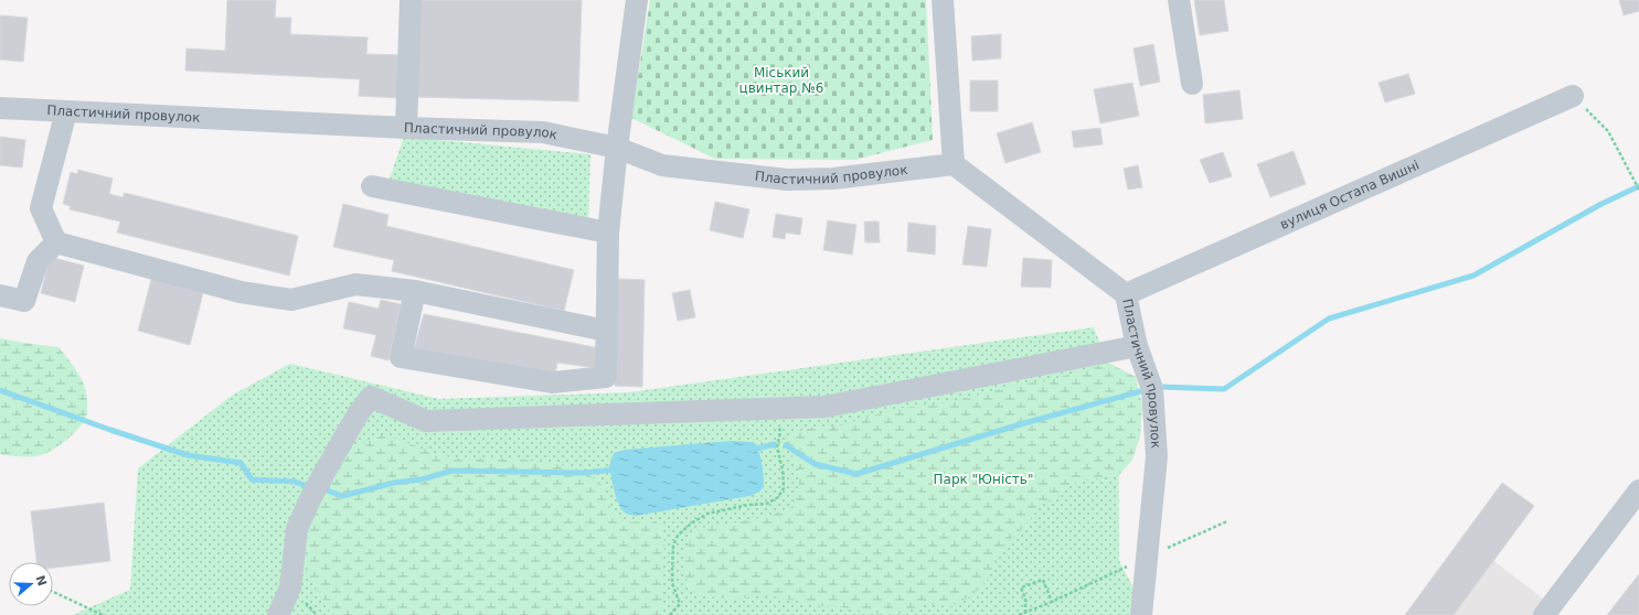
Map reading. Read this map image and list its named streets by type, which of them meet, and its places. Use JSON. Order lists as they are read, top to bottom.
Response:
{
  "streets": {
    "street": ["Пластичний провулок", "вулиця Остапа Вишні"]
  },
  "crossings": [
    ["Пластичний провулок", "вулиця Остапа Вишні"]
  ],
  "parks": ["Міський цвинтар №6", "Парк \"Юність\""],
  "north": "right"
}
